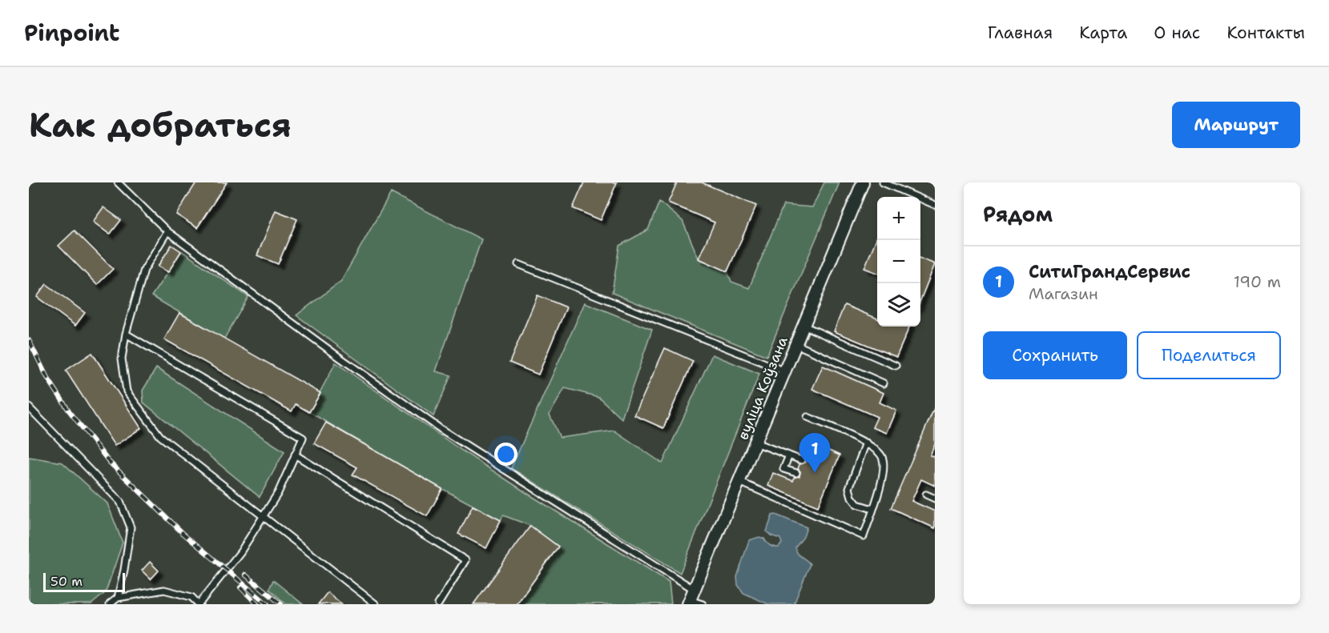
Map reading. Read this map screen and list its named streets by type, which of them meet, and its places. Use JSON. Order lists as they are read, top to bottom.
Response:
{
  "streets": {
    "street": ["вуліца Коўзана"]
  },
  "scale_bar": "50 m",
  "page": {
    "header": "Pinpoint",
    "nav": [
      "Главная",
      "Карта",
      "О нас",
      "Контакты"
    ],
    "buttons": [
      "Маршрут",
      ["Сохранить", "Поделиться"]
    ],
    "title": "Как добраться",
    "heading": "Рядом",
    "map_buttons": ["+", "−"],
    "list": [
      {
        "mark": "1",
        "name": "СитиГрандСервис",
        "note": "Магазин",
        "value": "190 m"
      }
    ],
    "pins": "1",
    "scale": "50 m"
  }
}
